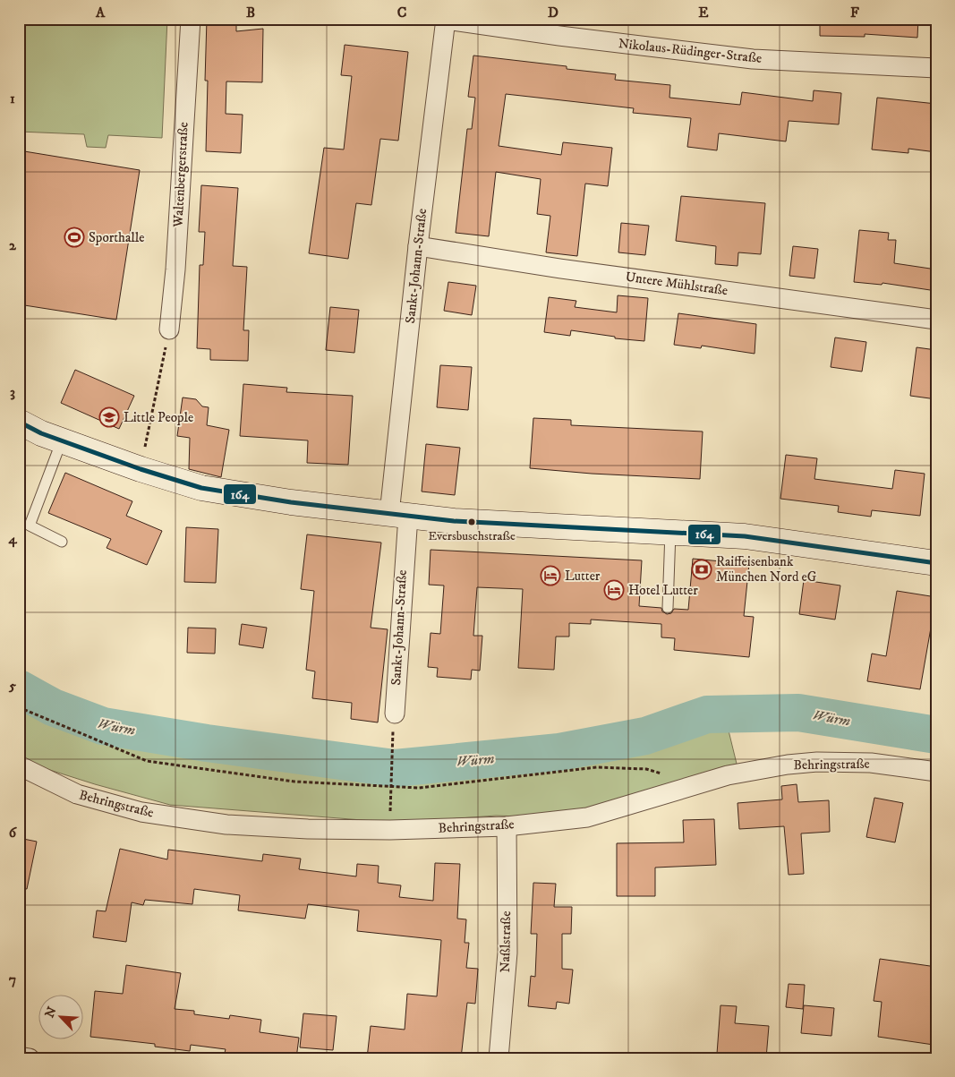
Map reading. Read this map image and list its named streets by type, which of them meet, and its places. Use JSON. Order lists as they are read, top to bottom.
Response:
{
  "streets": {
    "street": [
      "Nikolaus-Rüdinger-Straße",
      "Waltenbergerstraße",
      "Sankt-Johann-Straße",
      "Untere Mühlstraße",
      "Behringstraße",
      "Naßlstraße"
    ]
  },
  "crossings": [
    ["Nikolaus-Rüdinger-Straße", "Sankt-Johann-Straße"],
    ["Sankt-Johann-Straße", "Untere Mühlstraße"],
    ["Behringstraße", "Naßlstraße"]
  ],
  "water": ["Würm"],
  "places": {
    "sports": ["Sporthalle"],
    "school or university": ["Little People"],
    "other": ["Eversbuschstraße"],
    "bank": ["Raiffeisenbank München Nord eG"],
    "hotel": ["Lutter", "Hotel Lutter"]
  },
  "lines": ["transit line 164"],
  "north": "top left",
  "grid": {
    "columns": [
      "A",
      "B",
      "C",
      "D",
      "E",
      "F"
    ],
    "rows": [
      "1",
      "2",
      "3",
      "4",
      "5",
      "6",
      "7"
    ]
  }
}
